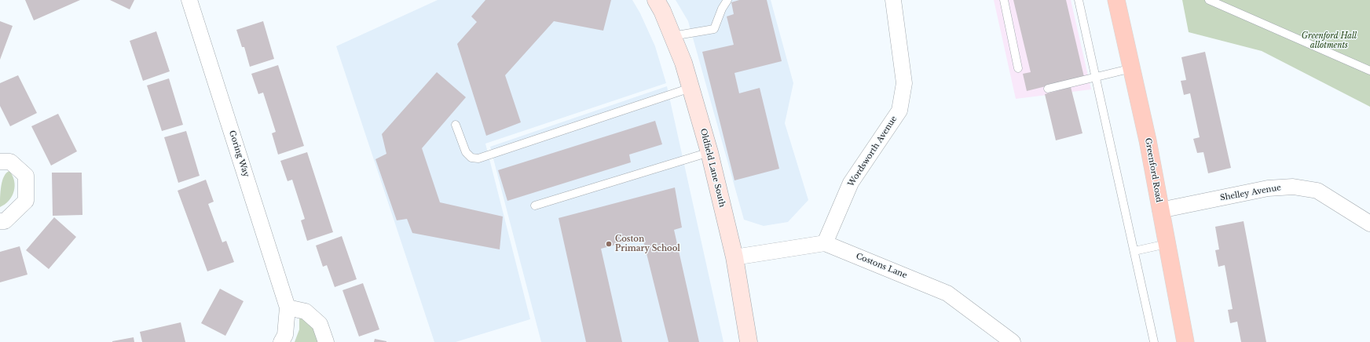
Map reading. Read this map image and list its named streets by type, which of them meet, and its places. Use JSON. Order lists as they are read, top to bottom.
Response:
{
  "streets": {
    "main road": ["Greenford Road"],
    "street": [
      "Wordsworth Avenue",
      "Goring Way",
      "Oldfield Lane South",
      "Shelley Avenue",
      "Costons Lane"
    ]
  },
  "crossings": [
    ["Wordsworth Avenue", "Costons Lane"],
    ["Greenford Road", "Shelley Avenue"]
  ],
  "parks": ["Greenford Hall allotments"],
  "places": ["Coston Primary School"]
}
